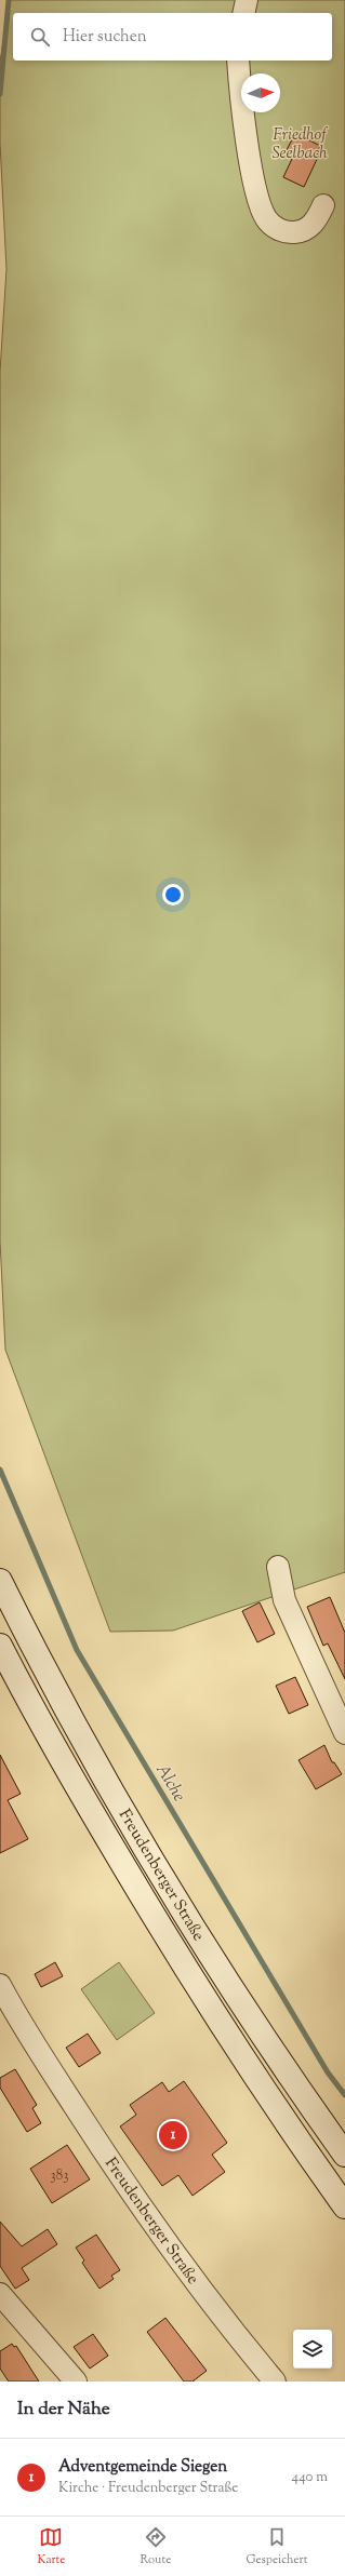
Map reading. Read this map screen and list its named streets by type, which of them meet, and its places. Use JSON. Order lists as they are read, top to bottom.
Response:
{
  "streets": {
    "main road": ["Freudenberger Straße"]
  },
  "water": ["Alche"],
  "parks": ["Friedhof Seelbach"],
  "house_numbers": ["383"],
  "north": "right",
  "page": {
    "search": "Hier suchen",
    "pins": "1",
    "heading": "In der Nähe",
    "list": [
      {
        "mark": "1",
        "name": "Adventgemeinde Siegen",
        "note": "Kirche · Freudenberger Straße",
        "value": "440 m"
      }
    ],
    "nav": ["Karte", "Route", "Gespeichert"]
  }
}
